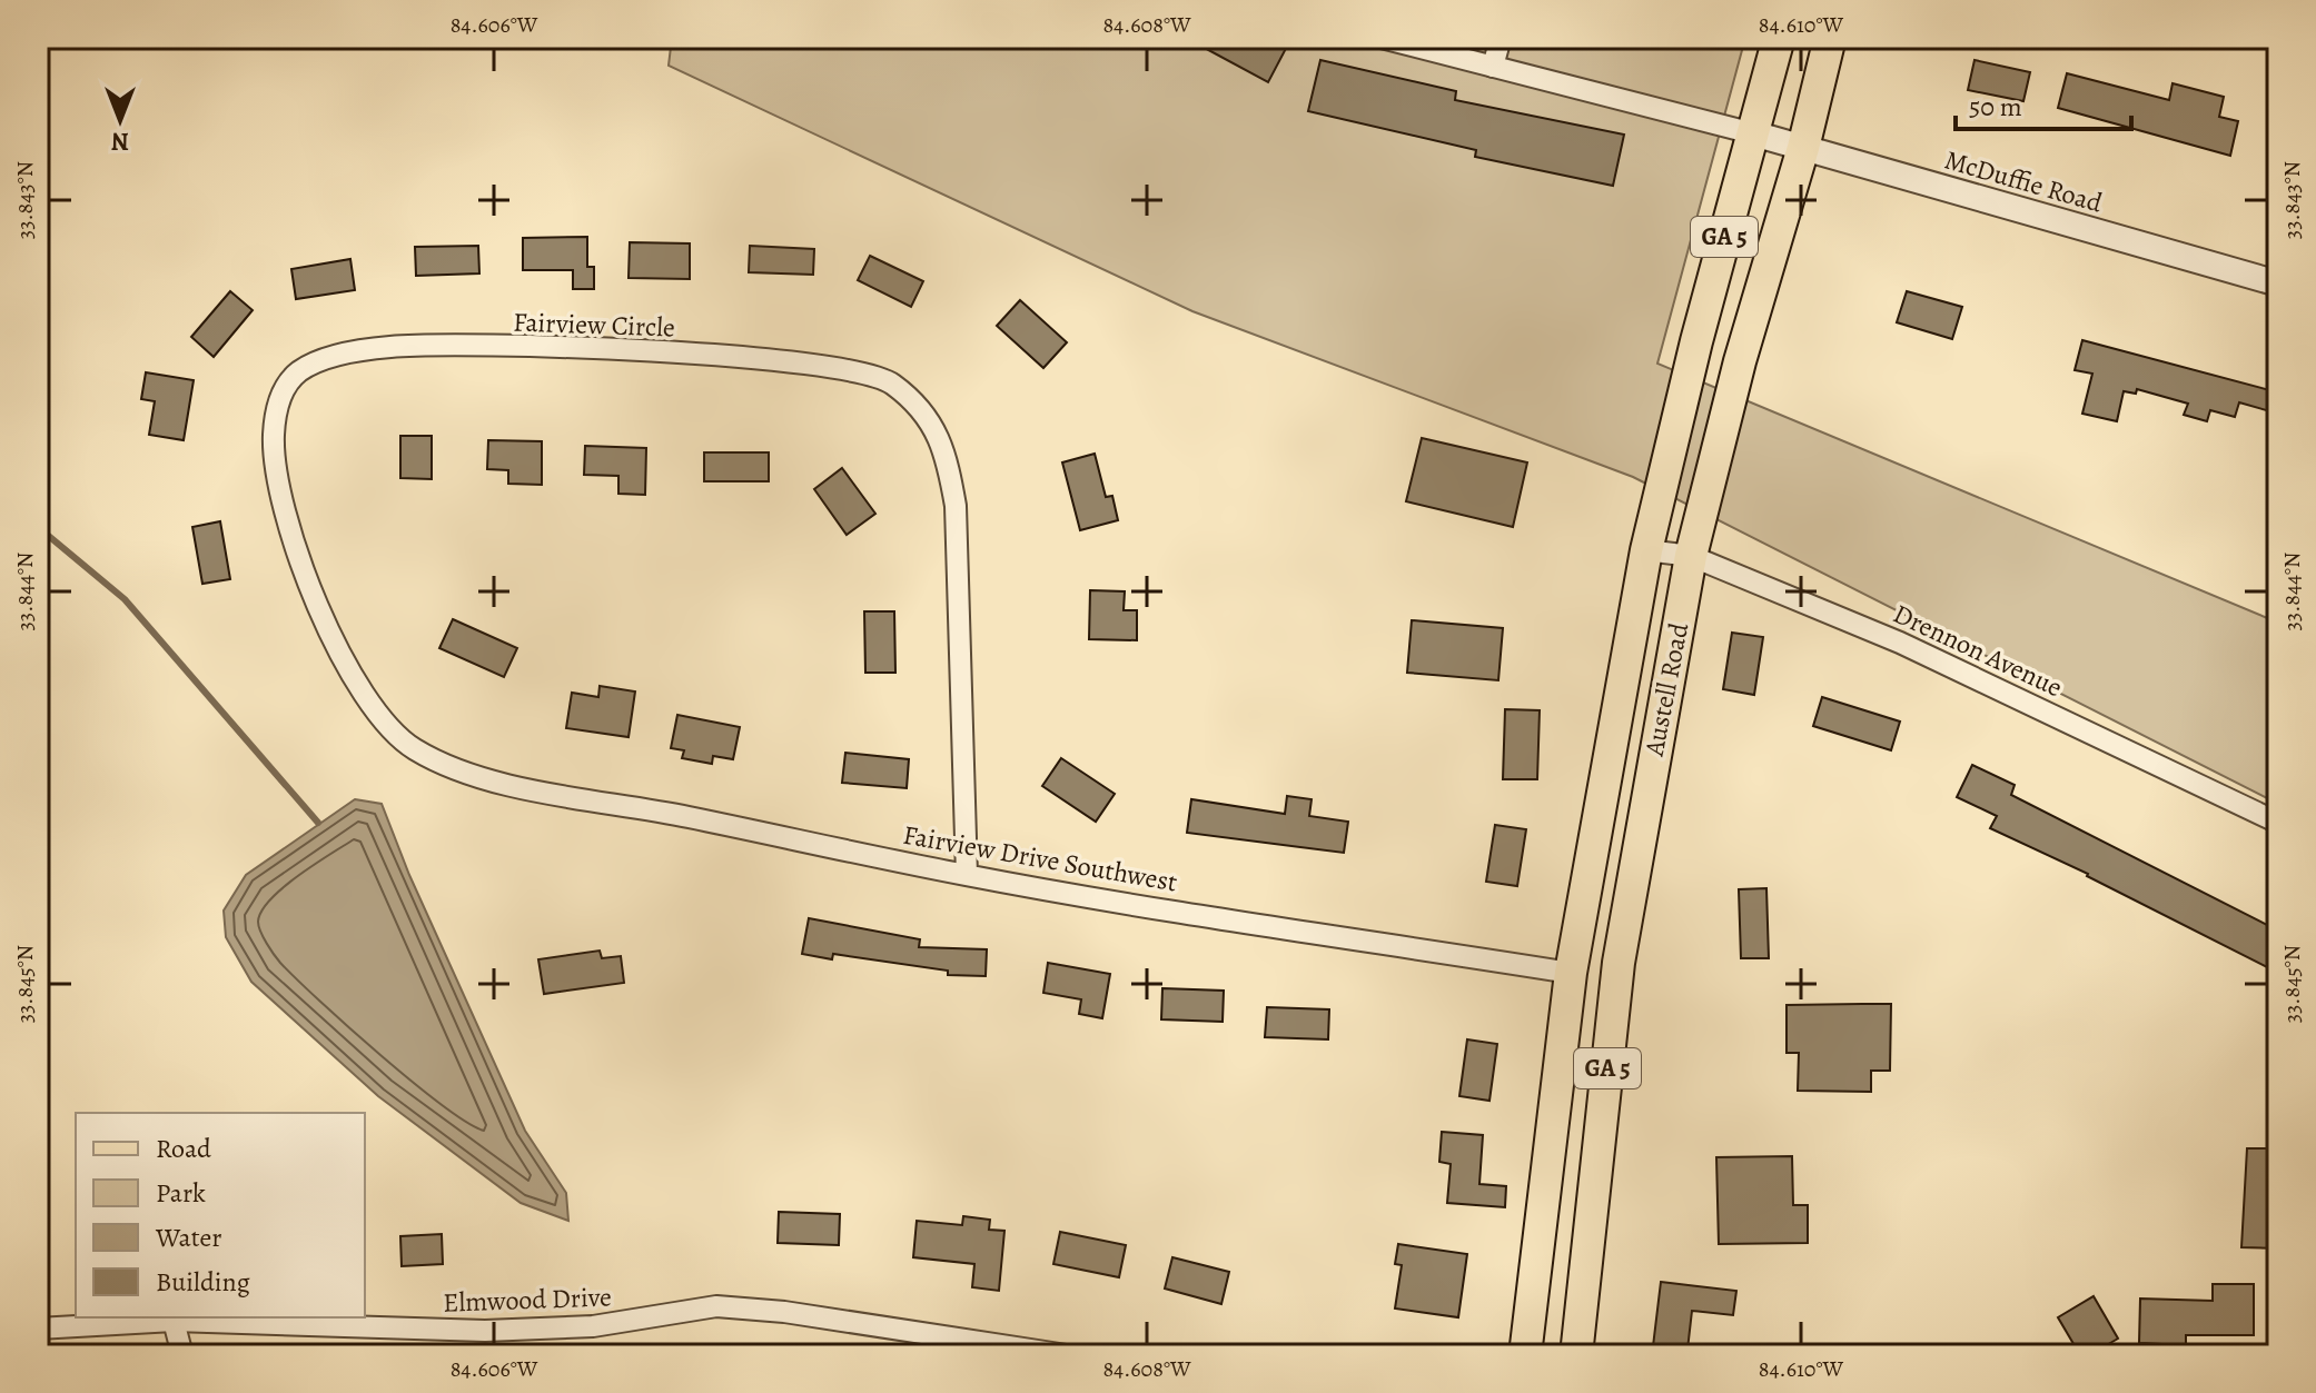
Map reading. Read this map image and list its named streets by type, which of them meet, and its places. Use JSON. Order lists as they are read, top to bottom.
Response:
{
  "streets": {
    "main road": ["GA 5", "Austell Road"],
    "street": [
      "McDuffie Road",
      "Fairview Circle",
      "Drennon Avenue",
      "Fairview Drive Southwest",
      "Elmwood Drive"
    ]
  },
  "crossings": [
    ["McDuffie Road", "Austell Road"],
    ["Fairview Circle", "Fairview Drive Southwest"],
    ["Drennon Avenue", "Austell Road"],
    ["Austell Road", "Fairview Drive Southwest"]
  ],
  "legend": [
    "Road",
    "Park",
    "Water",
    "Building"
  ],
  "scale_bar": "50 m",
  "north": "bottom",
  "coordinates": [
    "84.606°W",
    "84.608°W",
    "84.610°W",
    "33.843°N",
    "33.844°N",
    "33.845°N"
  ]
}
